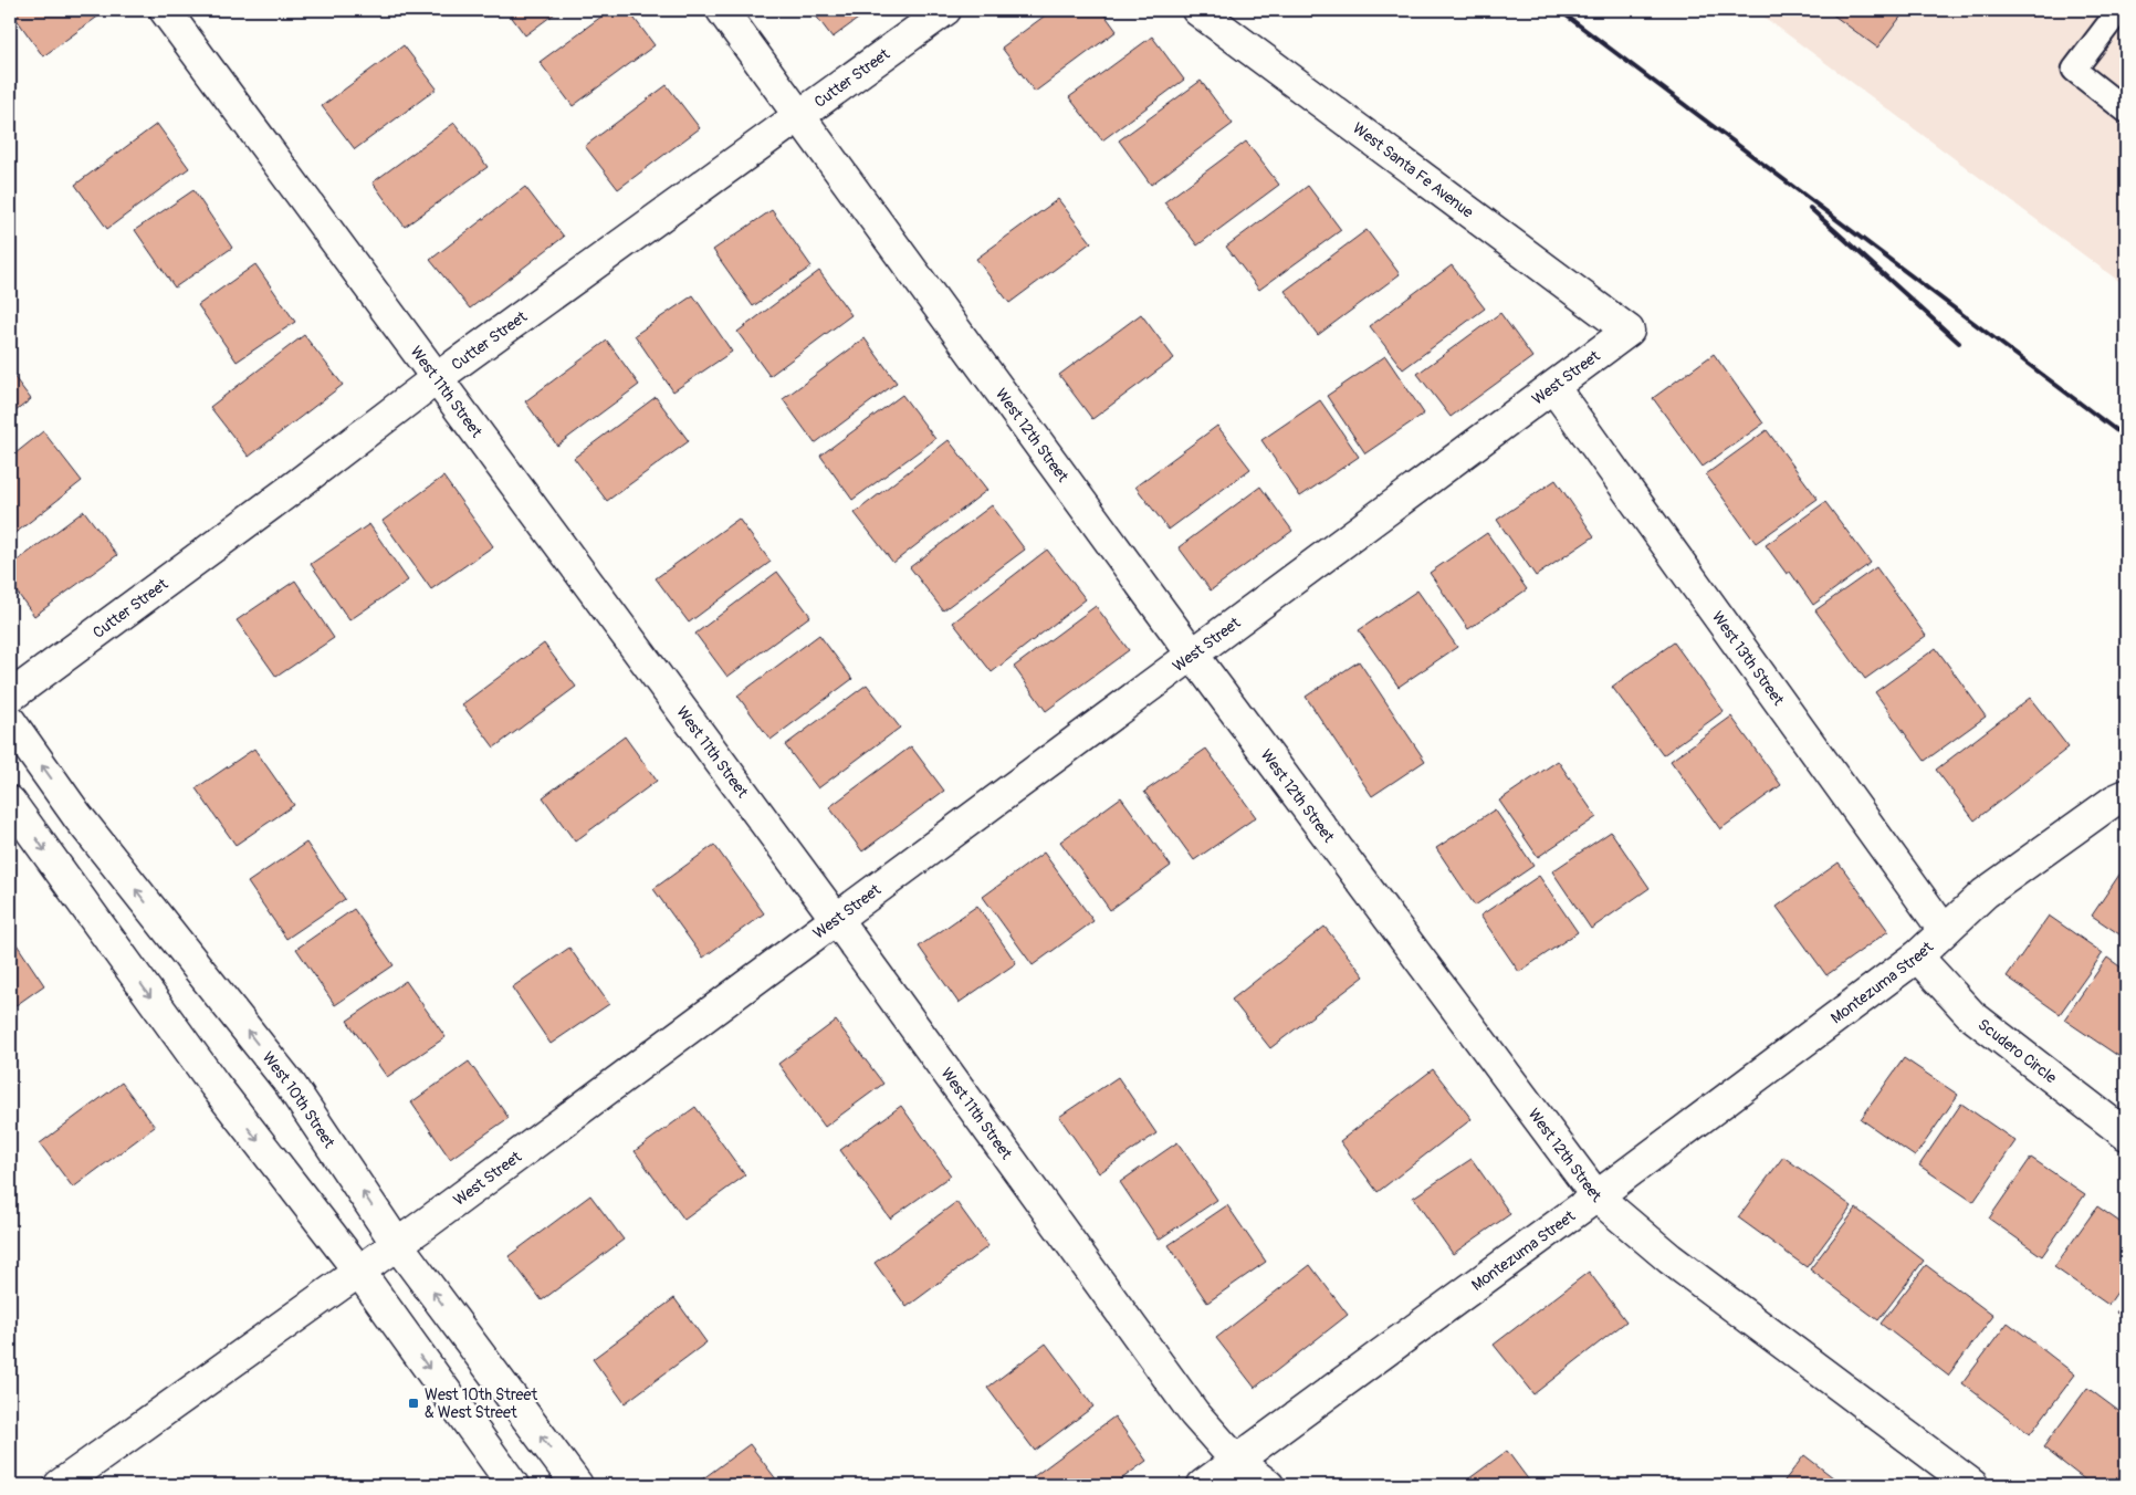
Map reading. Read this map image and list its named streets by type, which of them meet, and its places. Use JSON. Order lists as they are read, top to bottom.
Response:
{
  "streets": {
    "street": [
      "Cutter Street",
      "West Santa Fe Avenue",
      "West Street",
      "West 11th Street",
      "West 12th Street",
      "West 13th Street",
      "Montezuma Street",
      "Scudero Circle",
      "West 10th Street"
    ]
  },
  "crossings": [
    ["Cutter Street", "West 11th Street"],
    ["Cutter Street", "West 12th Street"],
    ["West Santa Fe Avenue", "West Street"],
    ["West Street", "West 11th Street"],
    ["West Street", "West 12th Street"],
    ["West Street", "West 13th Street"],
    ["West Street", "West 10th Street"],
    ["West 11th Street", "Montezuma Street"],
    ["West 12th Street", "Montezuma Street"],
    ["West 13th Street", "Montezuma Street"],
    ["Montezuma Street", "Scudero Circle"]
  ],
  "places": {
    "transit": ["West 10th Street & West Street"]
  }
}
